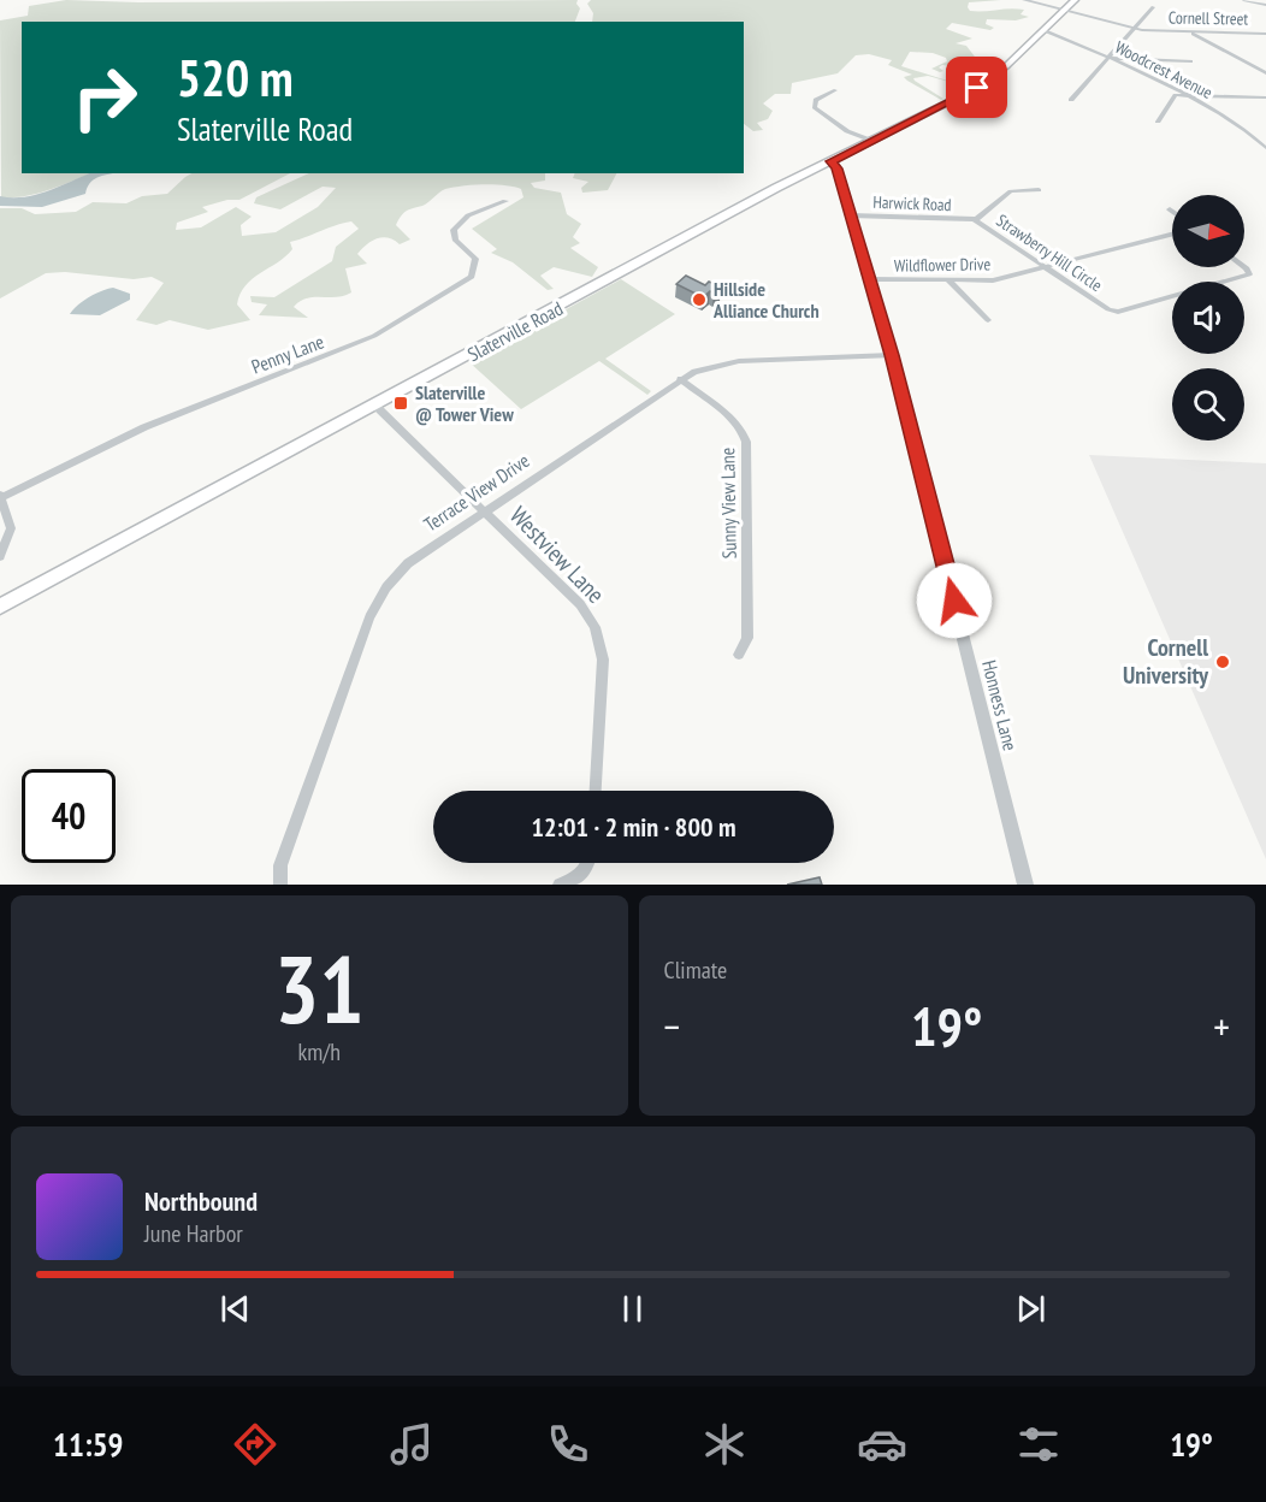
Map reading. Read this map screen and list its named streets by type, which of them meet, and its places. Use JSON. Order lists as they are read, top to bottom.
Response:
{
  "streets": {
    "highway": ["Slaterville Road"],
    "street": [
      "Cornell Street",
      "Woodcrest Avenue",
      "Harwick Road",
      "Strawberry Hill Circle",
      "Wildflower Drive",
      "Penny Lane",
      "Terrace View Drive",
      "Sunny View Lane",
      "Westview Lane",
      "Honness Lane"
    ]
  },
  "crossings": [
    ["Cornell Street", "Slaterville Road"],
    ["Woodcrest Avenue", "Slaterville Road"],
    ["Harwick Road", "Strawberry Hill Circle"],
    ["Harwick Road", "Honness Lane"],
    ["Strawberry Hill Circle", "Wildflower Drive"],
    ["Wildflower Drive", "Honness Lane"],
    ["Slaterville Road", "Westview Lane"],
    ["Slaterville Road", "Honness Lane"],
    ["Terrace View Drive", "Sunny View Lane"],
    ["Terrace View Drive", "Westview Lane"],
    ["Terrace View Drive", "Honness Lane"]
  ],
  "places": {
    "other": ["Hillside Alliance Church", "Cornell University"],
    "transit": ["Slaterville @ Tower View"]
  },
  "north": "right",
  "page": {
    "turn": ["520 m", "Slaterville Road"],
    "limit": "40",
    "trip": "12:01 · 2 min · 800 m",
    "tile": [
      ["31", "km/h"],
      "Climate"
    ],
    "heat": ["−", "19°", "+"],
    "song": ["Northbound", "June Harbor"],
    "tabs": ["11:59", "19°"]
  }
}
